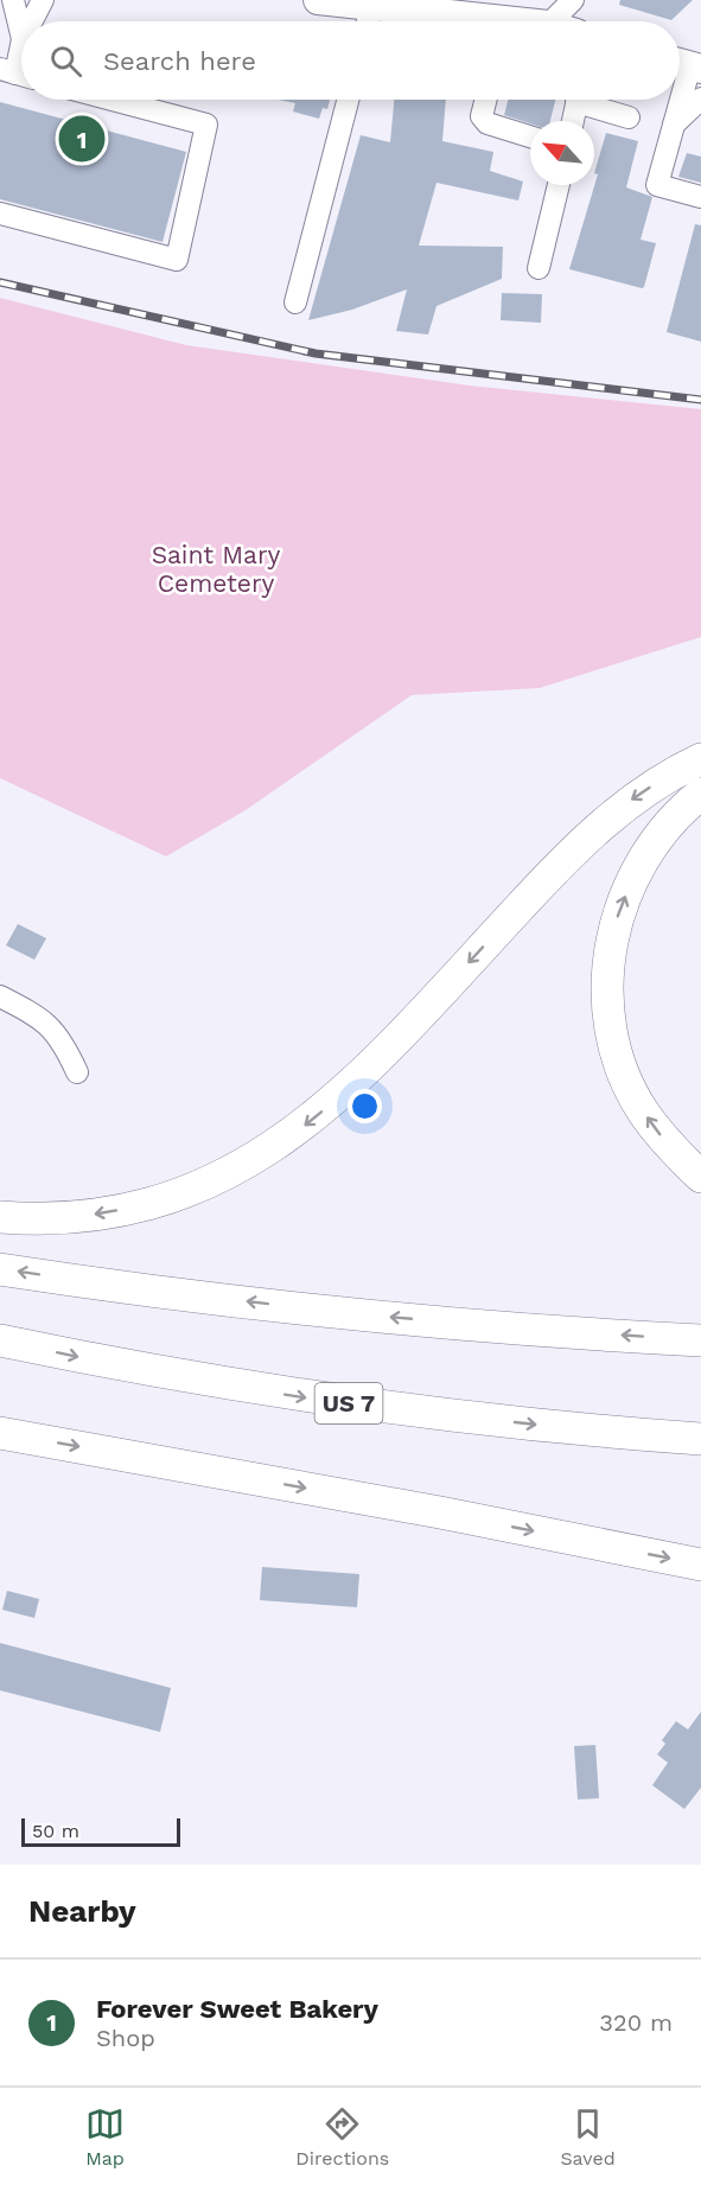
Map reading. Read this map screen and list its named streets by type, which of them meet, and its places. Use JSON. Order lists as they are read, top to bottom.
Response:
{
  "streets": {
    "highway": ["US 7"]
  },
  "parks": ["Saint Mary Cemetery"],
  "scale_bar": "50 m",
  "north": "top left",
  "page": {
    "search": "Search here",
    "pins": "1",
    "scale": "50 m",
    "heading": "Nearby",
    "list": [
      {
        "mark": "1",
        "name": "Forever Sweet Bakery",
        "note": "Shop",
        "value": "320 m"
      }
    ],
    "nav": ["Map", "Directions", "Saved"]
  }
}
